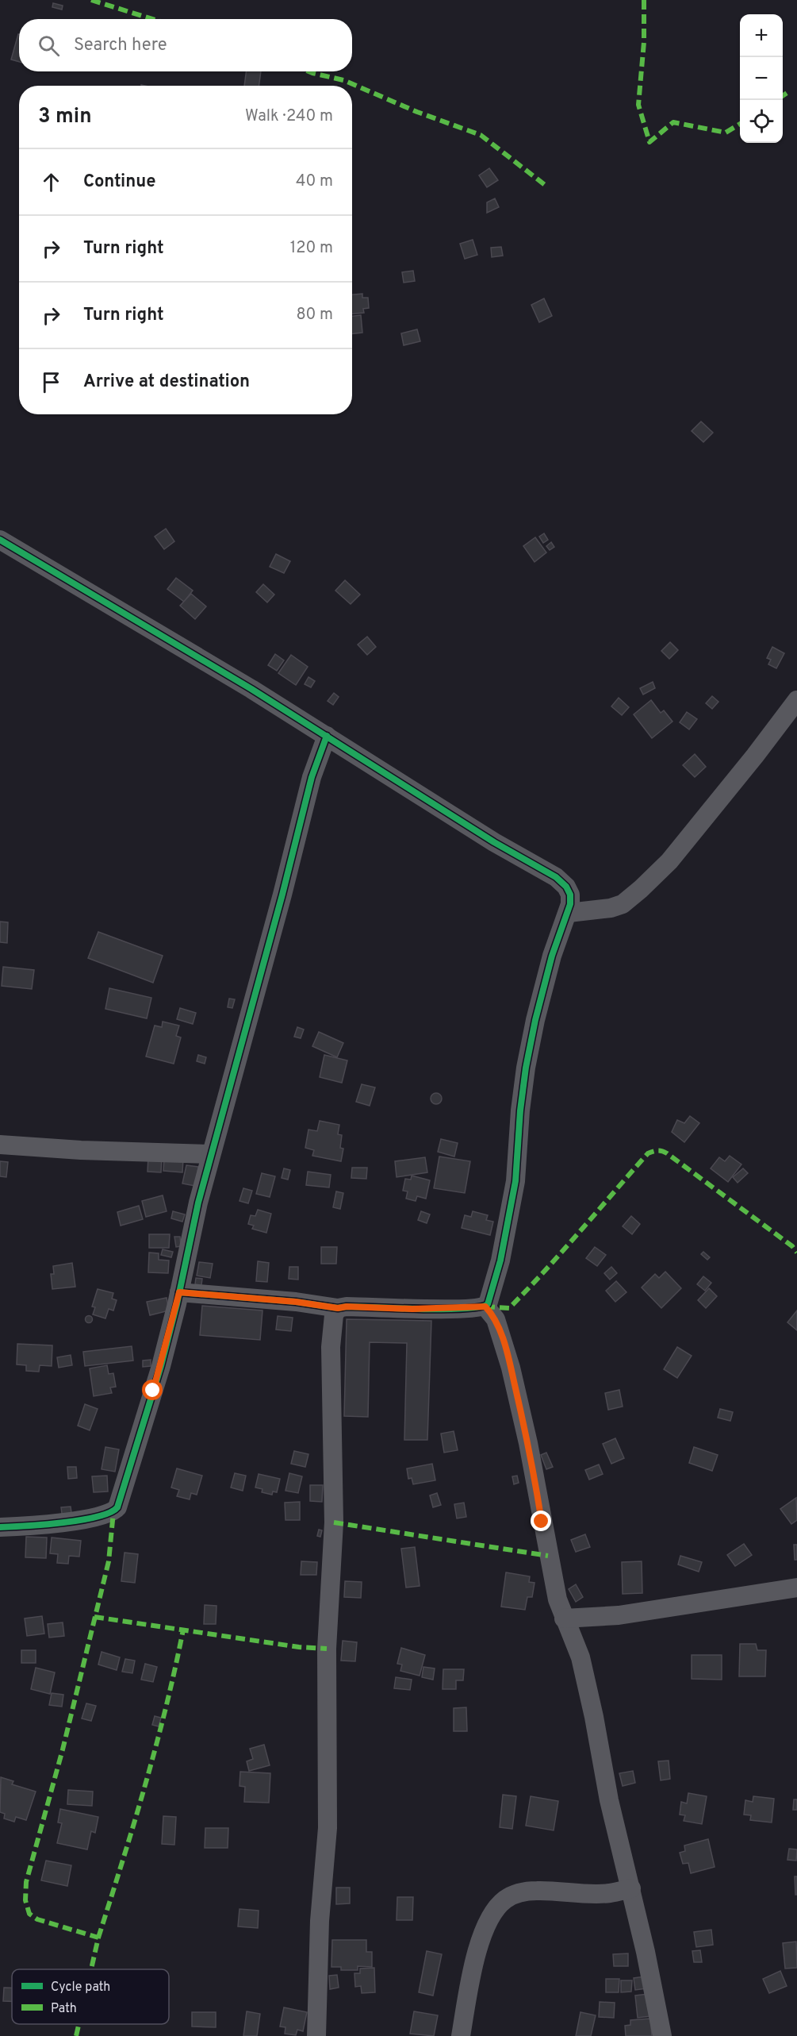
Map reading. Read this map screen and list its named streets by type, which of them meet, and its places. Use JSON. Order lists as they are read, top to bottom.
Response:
{
  "legend": ["Cycle path", "Path"],
  "page": {
    "map_buttons": ["+", "−"],
    "search": "Search here",
    "heading": ["3 min", "Walk · 240 m"],
    "list": [
      ["Continue", "40 m"],
      ["Turn right", "120 m"],
      ["Turn right", "80 m"],
      "Arrive at destination"
    ]
  }
}
